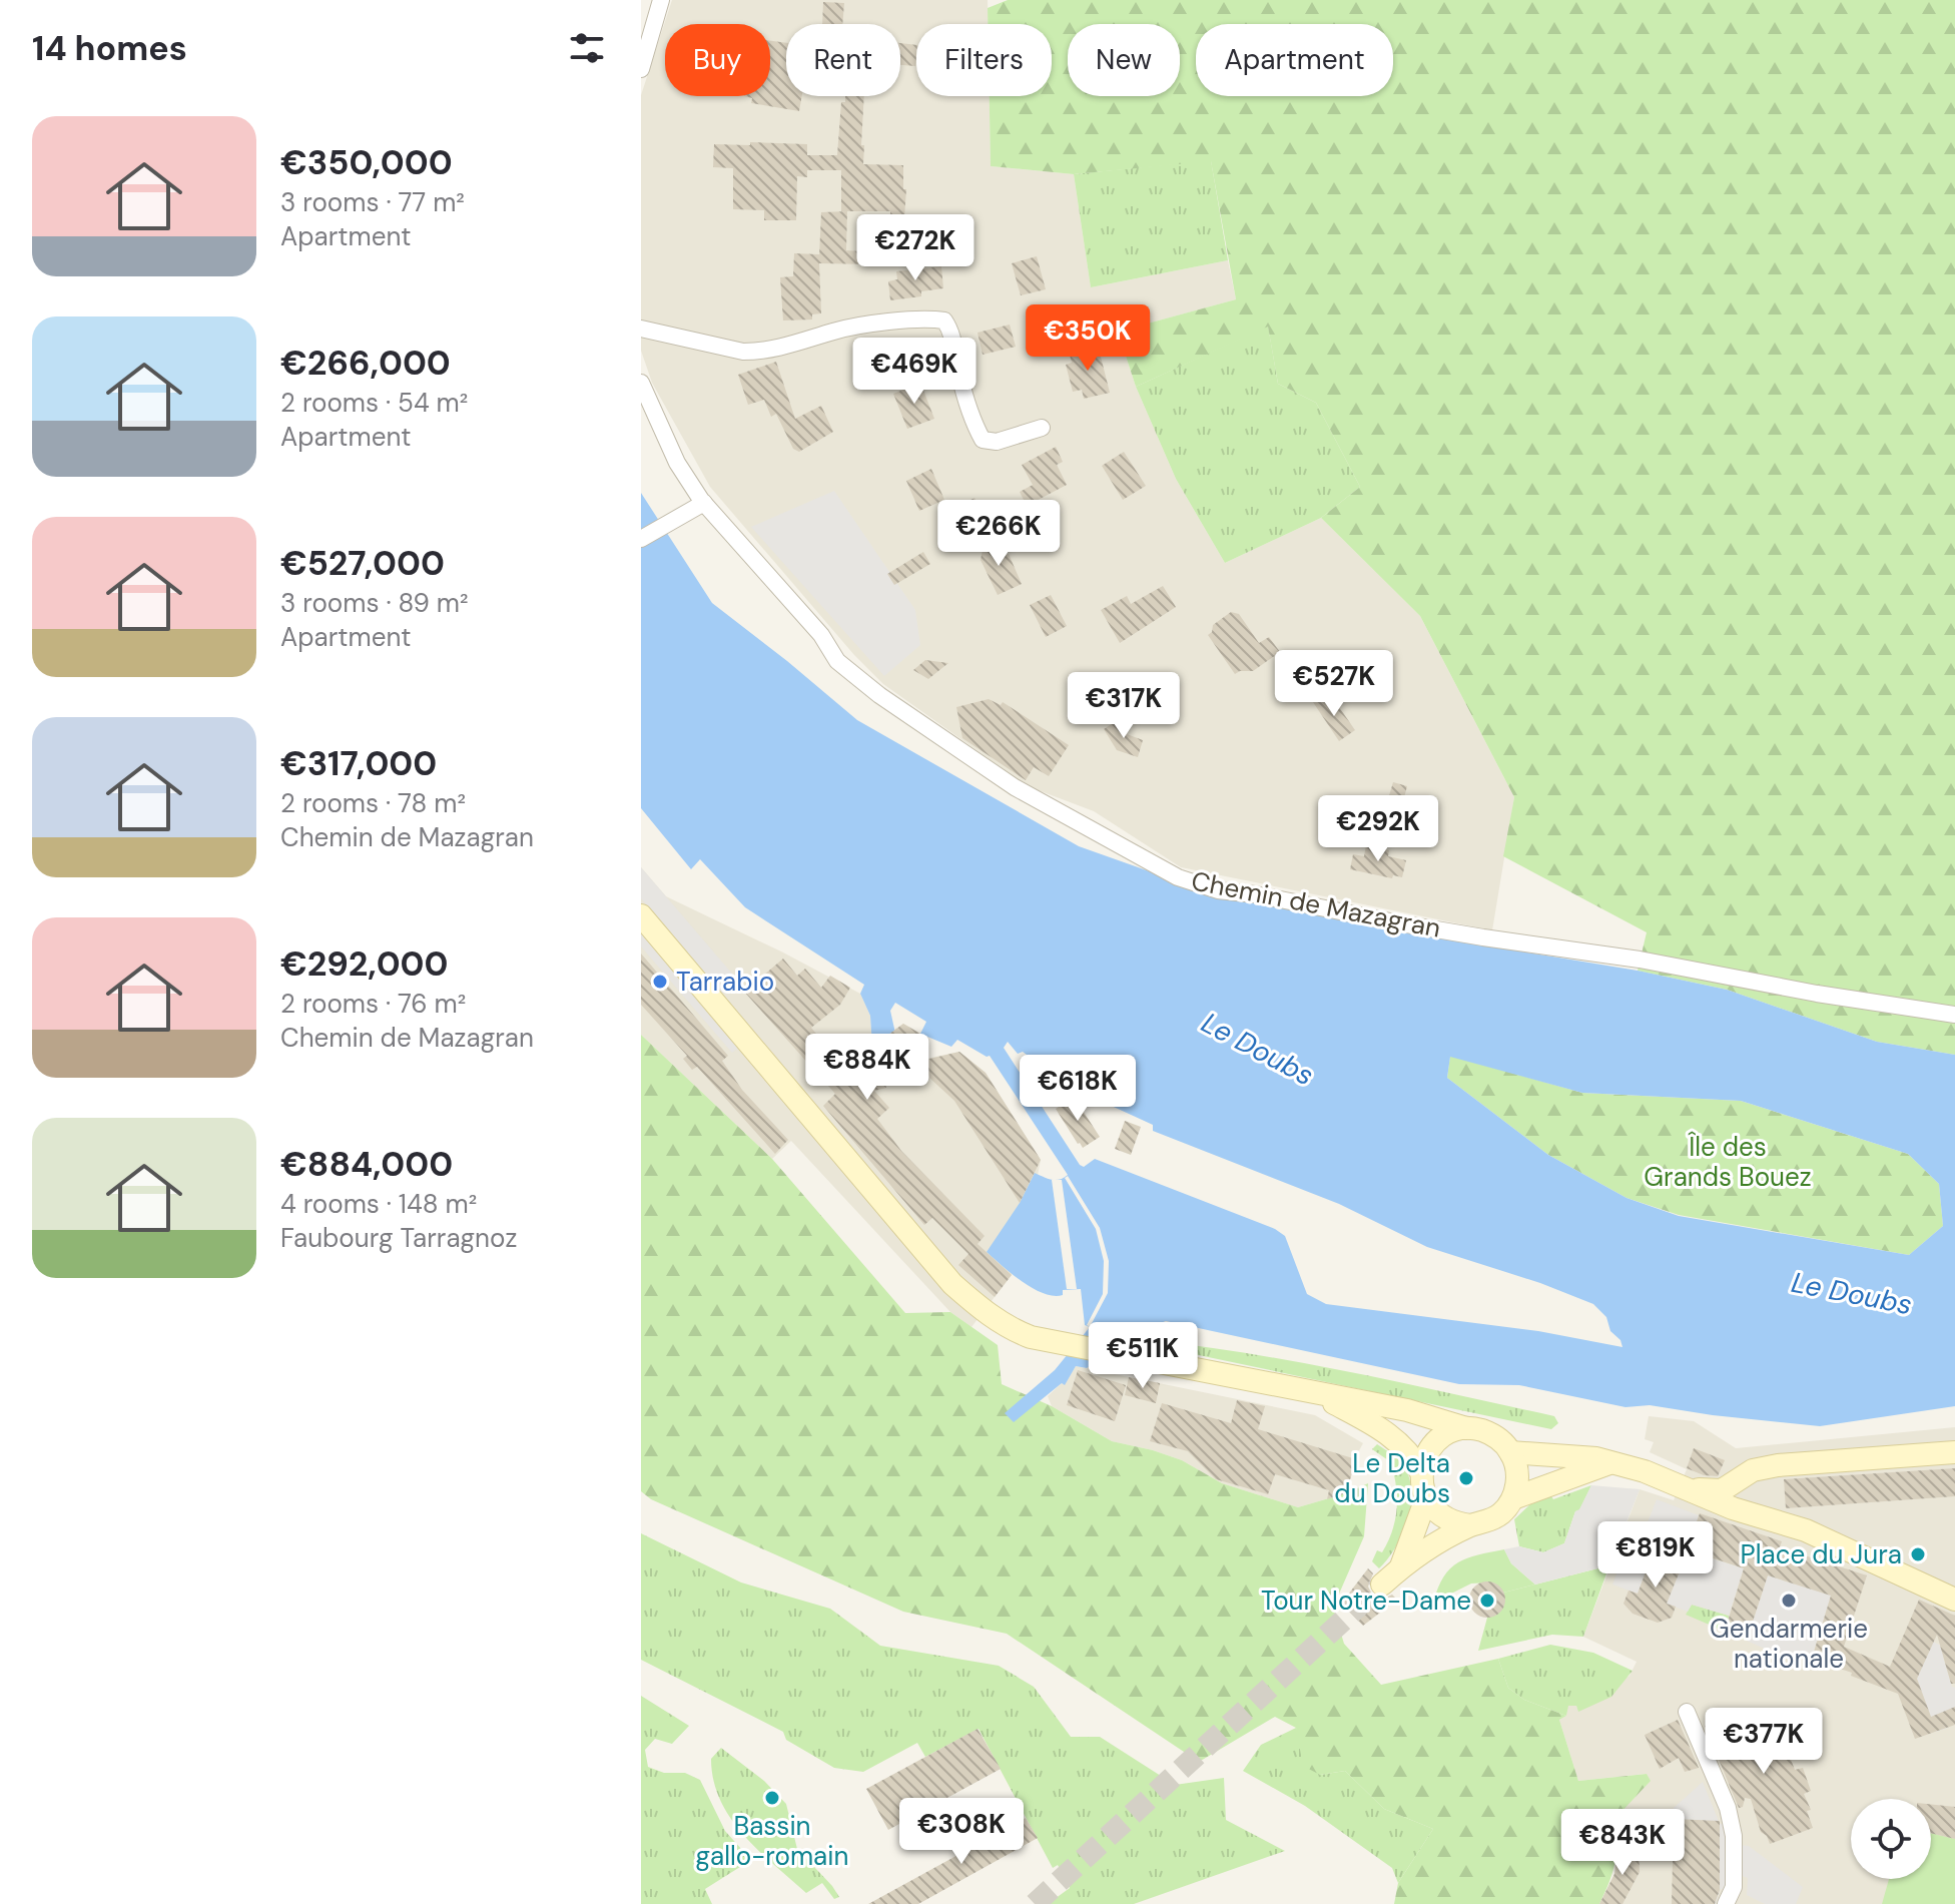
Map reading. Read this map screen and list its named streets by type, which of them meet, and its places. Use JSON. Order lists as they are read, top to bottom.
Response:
{
  "streets": {
    "street": ["Chemin de Mazagran"]
  },
  "water": ["Le Doubs"],
  "parks": ["Île des Grands Bouez"],
  "places": [
    "Tarrabio",
    "Le Delta du Doubs",
    "Place du Jura",
    "Tour Notre-Dame",
    "Gendarmerie nationale",
    "Bassin gallo-romain"
  ],
  "page": {
    "heading": "14 homes",
    "chip": [
      "Buy",
      "Rent",
      "Filters",
      "New",
      "Apartment"
    ],
    "list": [
      {
        "name": "€350,000",
        "note": "3 rooms · 77 m² · Apartment"
      },
      {
        "name": "€266,000",
        "note": "2 rooms · 54 m² · Apartment"
      },
      {
        "name": "€527,000",
        "note": "3 rooms · 89 m² · Apartment"
      },
      {
        "name": "€317,000",
        "note": "2 rooms · 78 m² · Chemin de Mazagran"
      },
      {
        "name": "€292,000",
        "note": "2 rooms · 76 m² · Chemin de Mazagran"
      },
      {
        "name": "€884,000",
        "note": "4 rooms · 148 m² · Faubourg Tarragnoz"
      }
    ],
    "price": [
      "€272K",
      "€350K",
      "€469K",
      "€266K",
      "€527K",
      "€317K",
      "€292K",
      "€884K",
      "€618K",
      "€511K",
      "€819K",
      "€377K",
      "€308K",
      "€843K"
    ]
  }
}
